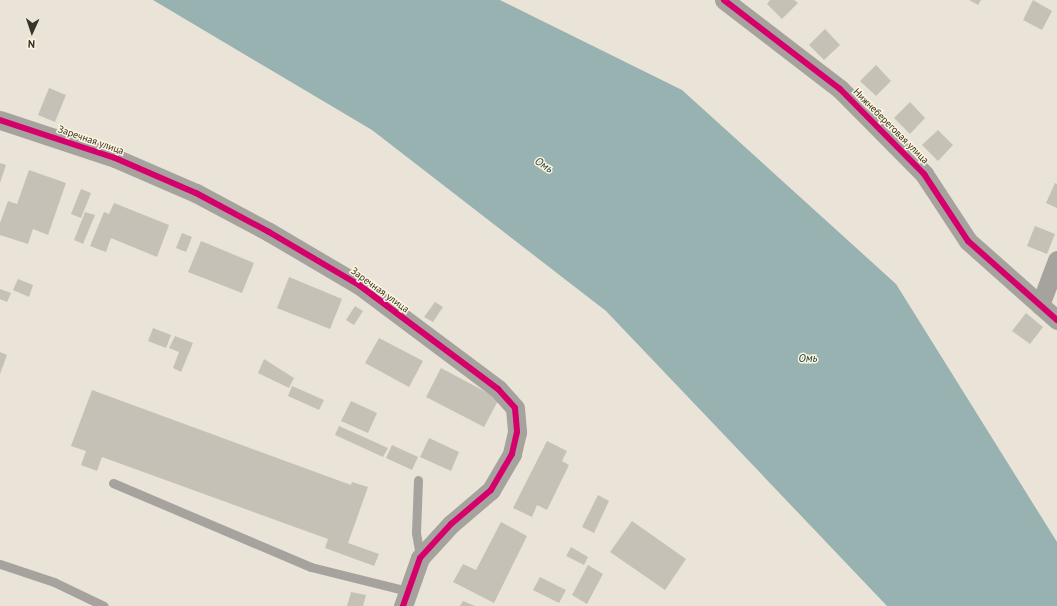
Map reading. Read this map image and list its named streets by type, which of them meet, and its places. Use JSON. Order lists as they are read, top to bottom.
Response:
{
  "streets": {
    "street": ["Нижнебереговая улица", "Заречная улица"]
  },
  "water": ["Омь"],
  "north": "bottom"
}
